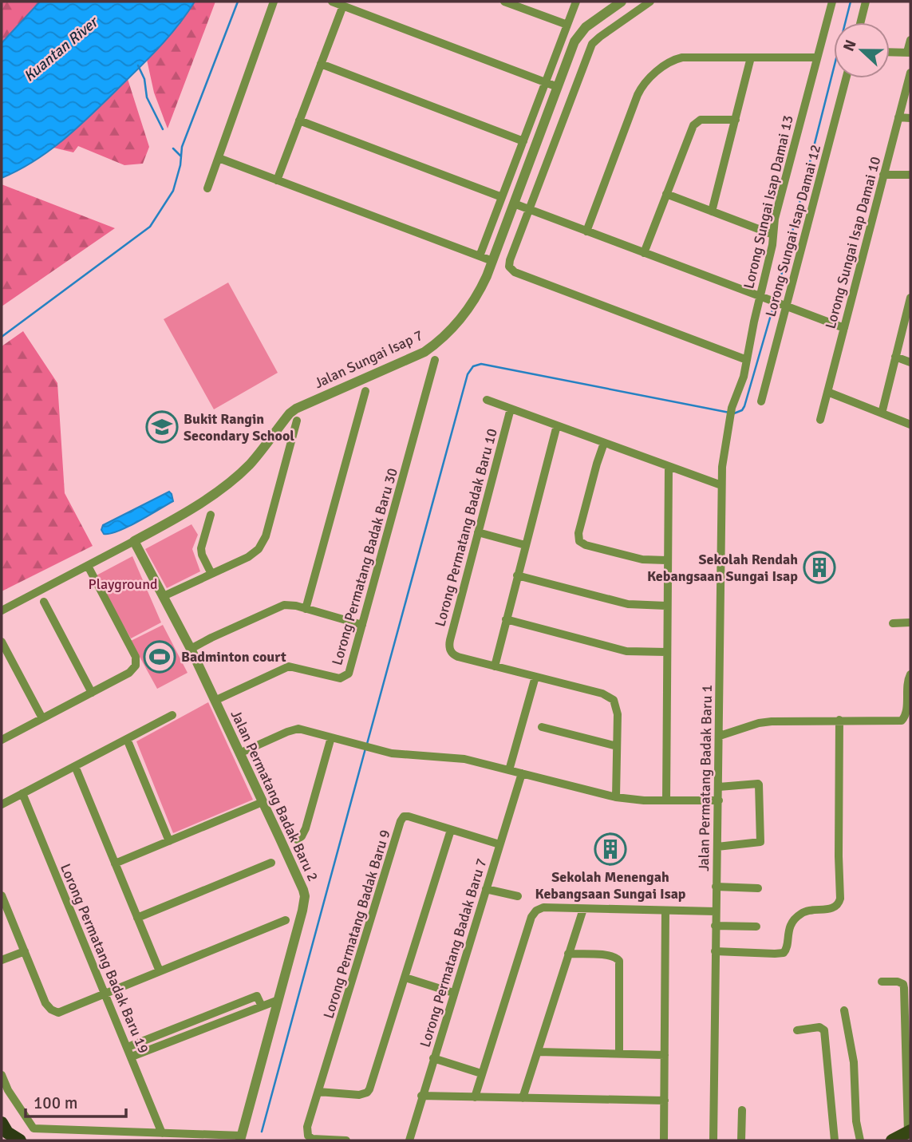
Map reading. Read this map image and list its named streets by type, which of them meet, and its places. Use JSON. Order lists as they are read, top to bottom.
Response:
{
  "streets": {
    "street": [
      "Lorong Sungai Isap Damai 13",
      "Lorong Sungai Isap Damai 12",
      "Lorong Sungai Isap Damai 10",
      "Jalan Sungai Isap 7",
      "Lorong Permatang Badak Baru 10",
      "Lorong Permatang Badak Baru 30",
      "Jalan Permatang Badak Baru 1",
      "Jalan Permatang Badak Baru 2",
      "Lorong Permatang Badak Baru 9",
      "Lorong Permatang Badak Baru 7",
      "Lorong Permatang Badak Baru 19"
    ]
  },
  "crossings": [
    ["Lorong Sungai Isap Damai 13", "Jalan Permatang Badak Baru 1"],
    ["Jalan Sungai Isap 7", "Jalan Permatang Badak Baru 2"],
    ["Lorong Permatang Badak Baru 30", "Jalan Permatang Badak Baru 2"],
    ["Lorong Permatang Badak Baru 9", "Lorong Permatang Badak Baru 7"]
  ],
  "water": ["Kuantan River"],
  "parks": ["Playground"],
  "places": {
    "school or university": ["Bukit Rangin Secondary School"],
    "building": ["Sekolah Rendah Kebangsaan Sungai Isap", "Sekolah Menengah Kebangsaan Sungai Isap"],
    "sports": ["Badminton court"]
  },
  "scale_bar": "100 m",
  "north": "left"
}
